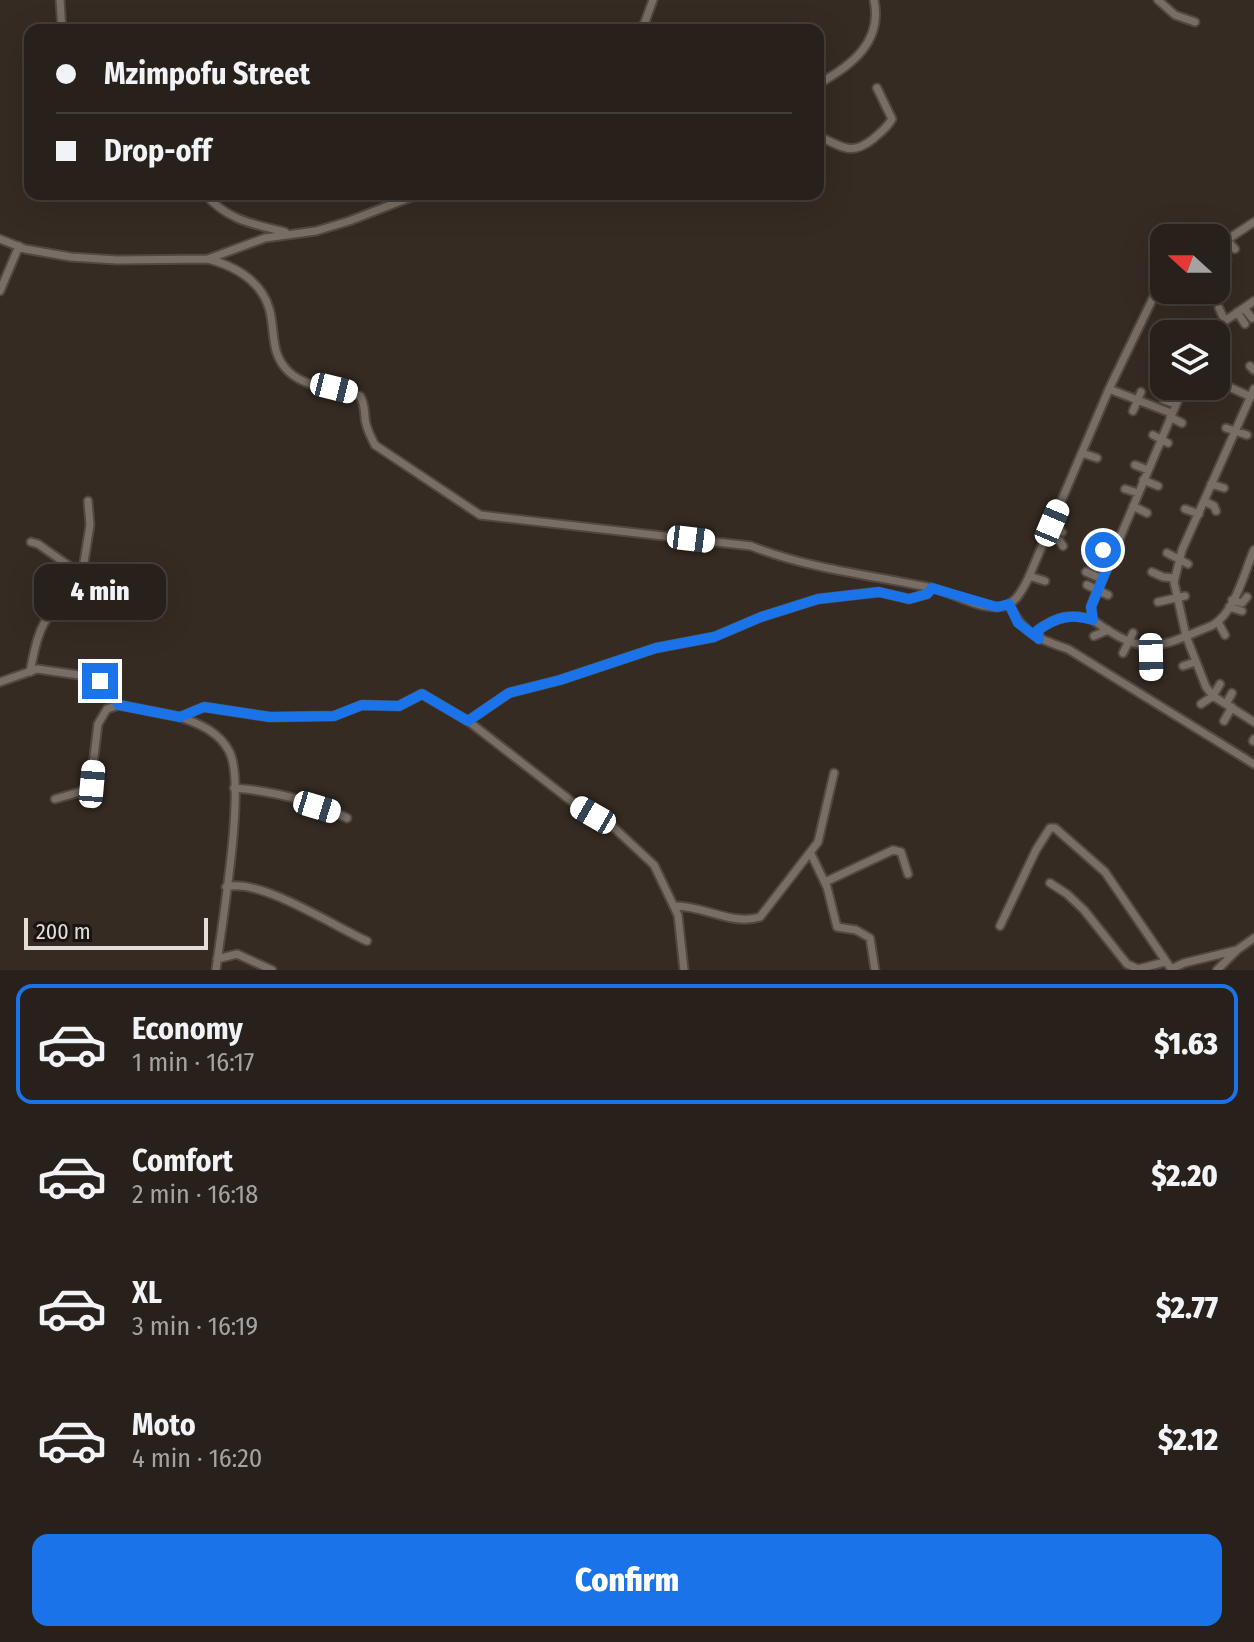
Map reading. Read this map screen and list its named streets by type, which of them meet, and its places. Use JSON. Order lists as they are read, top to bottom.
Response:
{
  "scale_bar": "200 m",
  "north": "left",
  "page": {
    "banner": ["Mzimpofu Street", "Drop-off"],
    "bubble": "4 min",
    "scale": "200 m",
    "list": [
      {
        "name": "Economy",
        "note": "1 min · 16:17",
        "value": "$1.63"
      },
      {
        "name": "Comfort",
        "note": "2 min · 16:18",
        "value": "$2.20"
      },
      {
        "name": "XL",
        "note": "3 min · 16:19",
        "value": "$2.77"
      },
      {
        "name": "Moto",
        "note": "4 min · 16:20",
        "value": "$2.12"
      }
    ],
    "buttons": "Confirm"
  }
}
